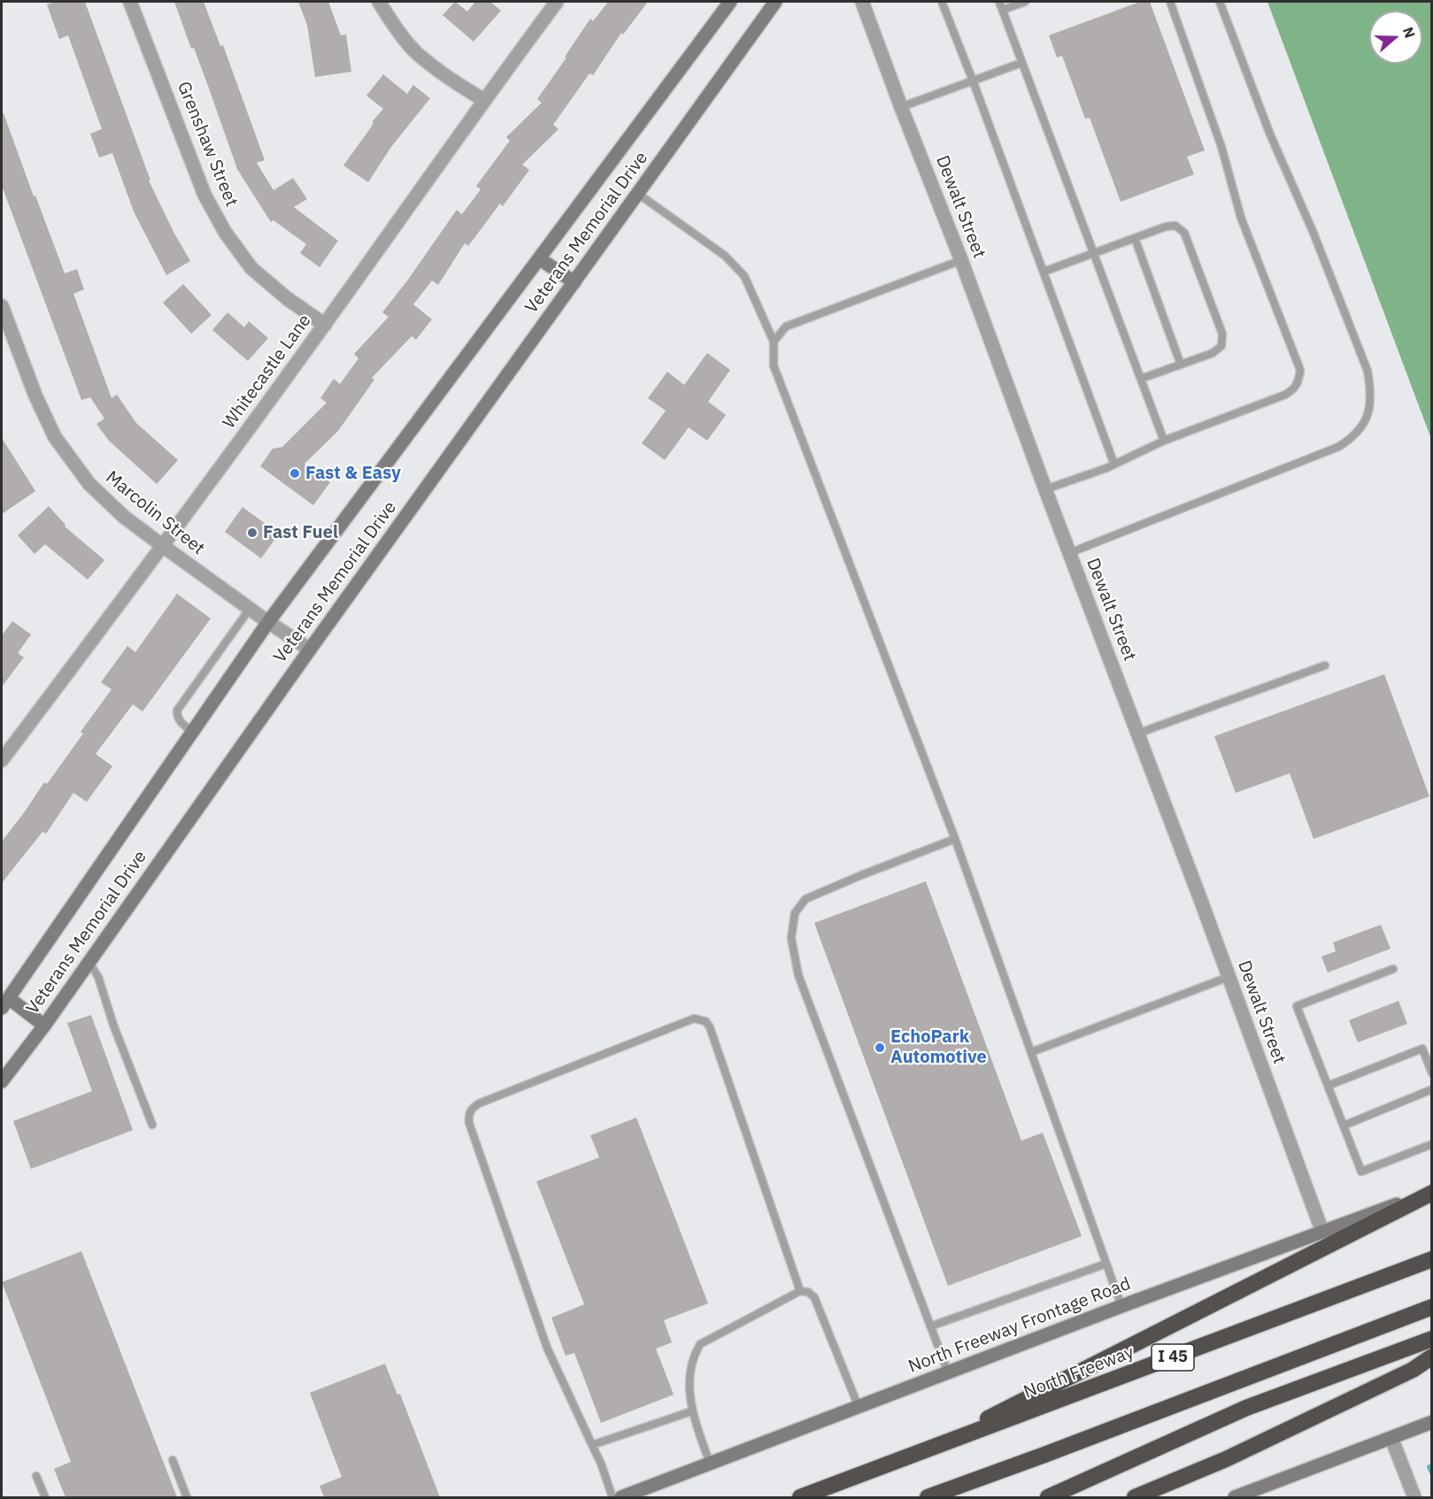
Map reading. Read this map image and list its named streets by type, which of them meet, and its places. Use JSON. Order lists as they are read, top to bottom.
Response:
{
  "streets": {
    "highway": ["I 45", "North Freeway"],
    "main road": ["Veterans Memorial Drive", "North Freeway Frontage Road"],
    "street": [
      "Grenshaw Street",
      "Dewalt Street",
      "Whitecastle Lane",
      "Marcolin Street"
    ]
  },
  "crossings": [
    ["Grenshaw Street", "Whitecastle Lane"],
    ["Dewalt Street", "North Freeway Frontage Road"],
    ["Veterans Memorial Drive", "Marcolin Street"],
    ["Whitecastle Lane", "Marcolin Street"]
  ],
  "places": ["Fast & Easy", "Fast Fuel", "EchoPark Automotive"],
  "north": "right"
}
